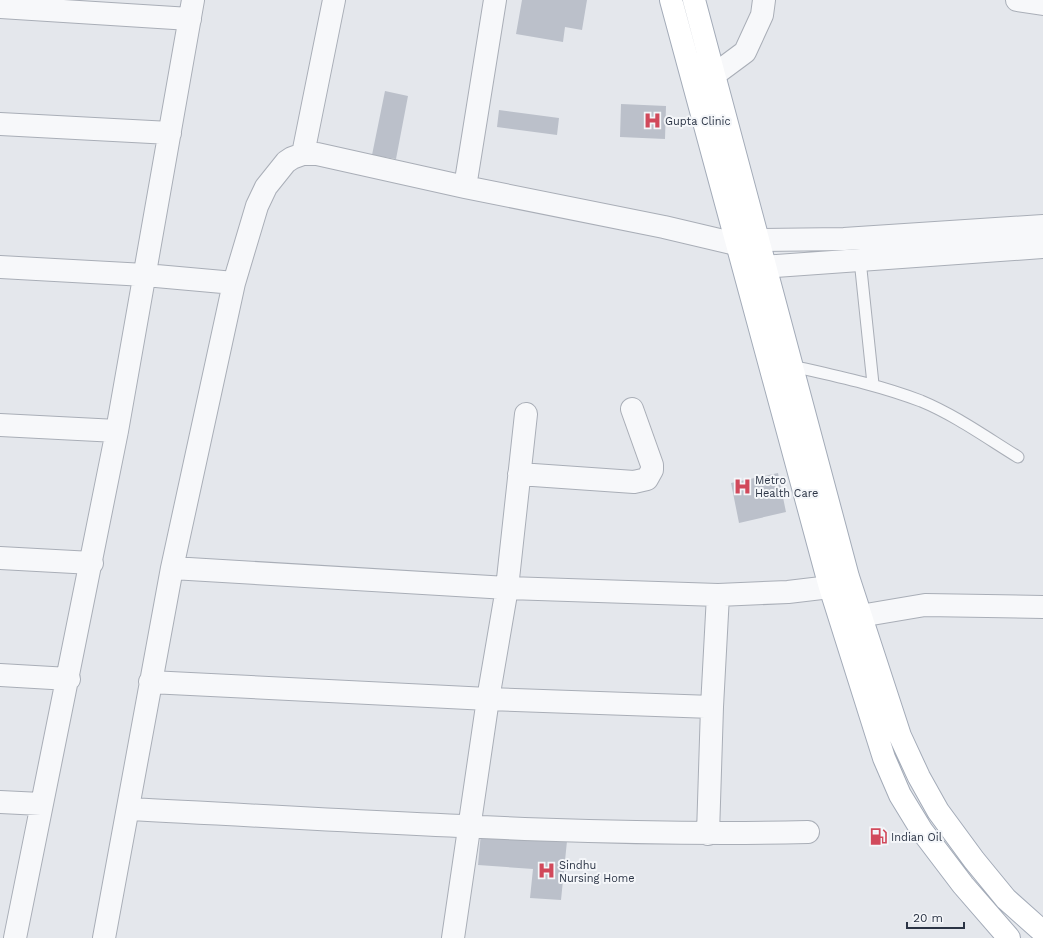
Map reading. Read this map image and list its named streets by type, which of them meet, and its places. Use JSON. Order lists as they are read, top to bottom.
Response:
{
  "places": {
    "hospital": ["Gupta Clinic", "Metro Health Care", "Sindhu Nursing Home"],
    "fuel station": ["Indian Oil"]
  },
  "scale_bar": "20 m"
}
